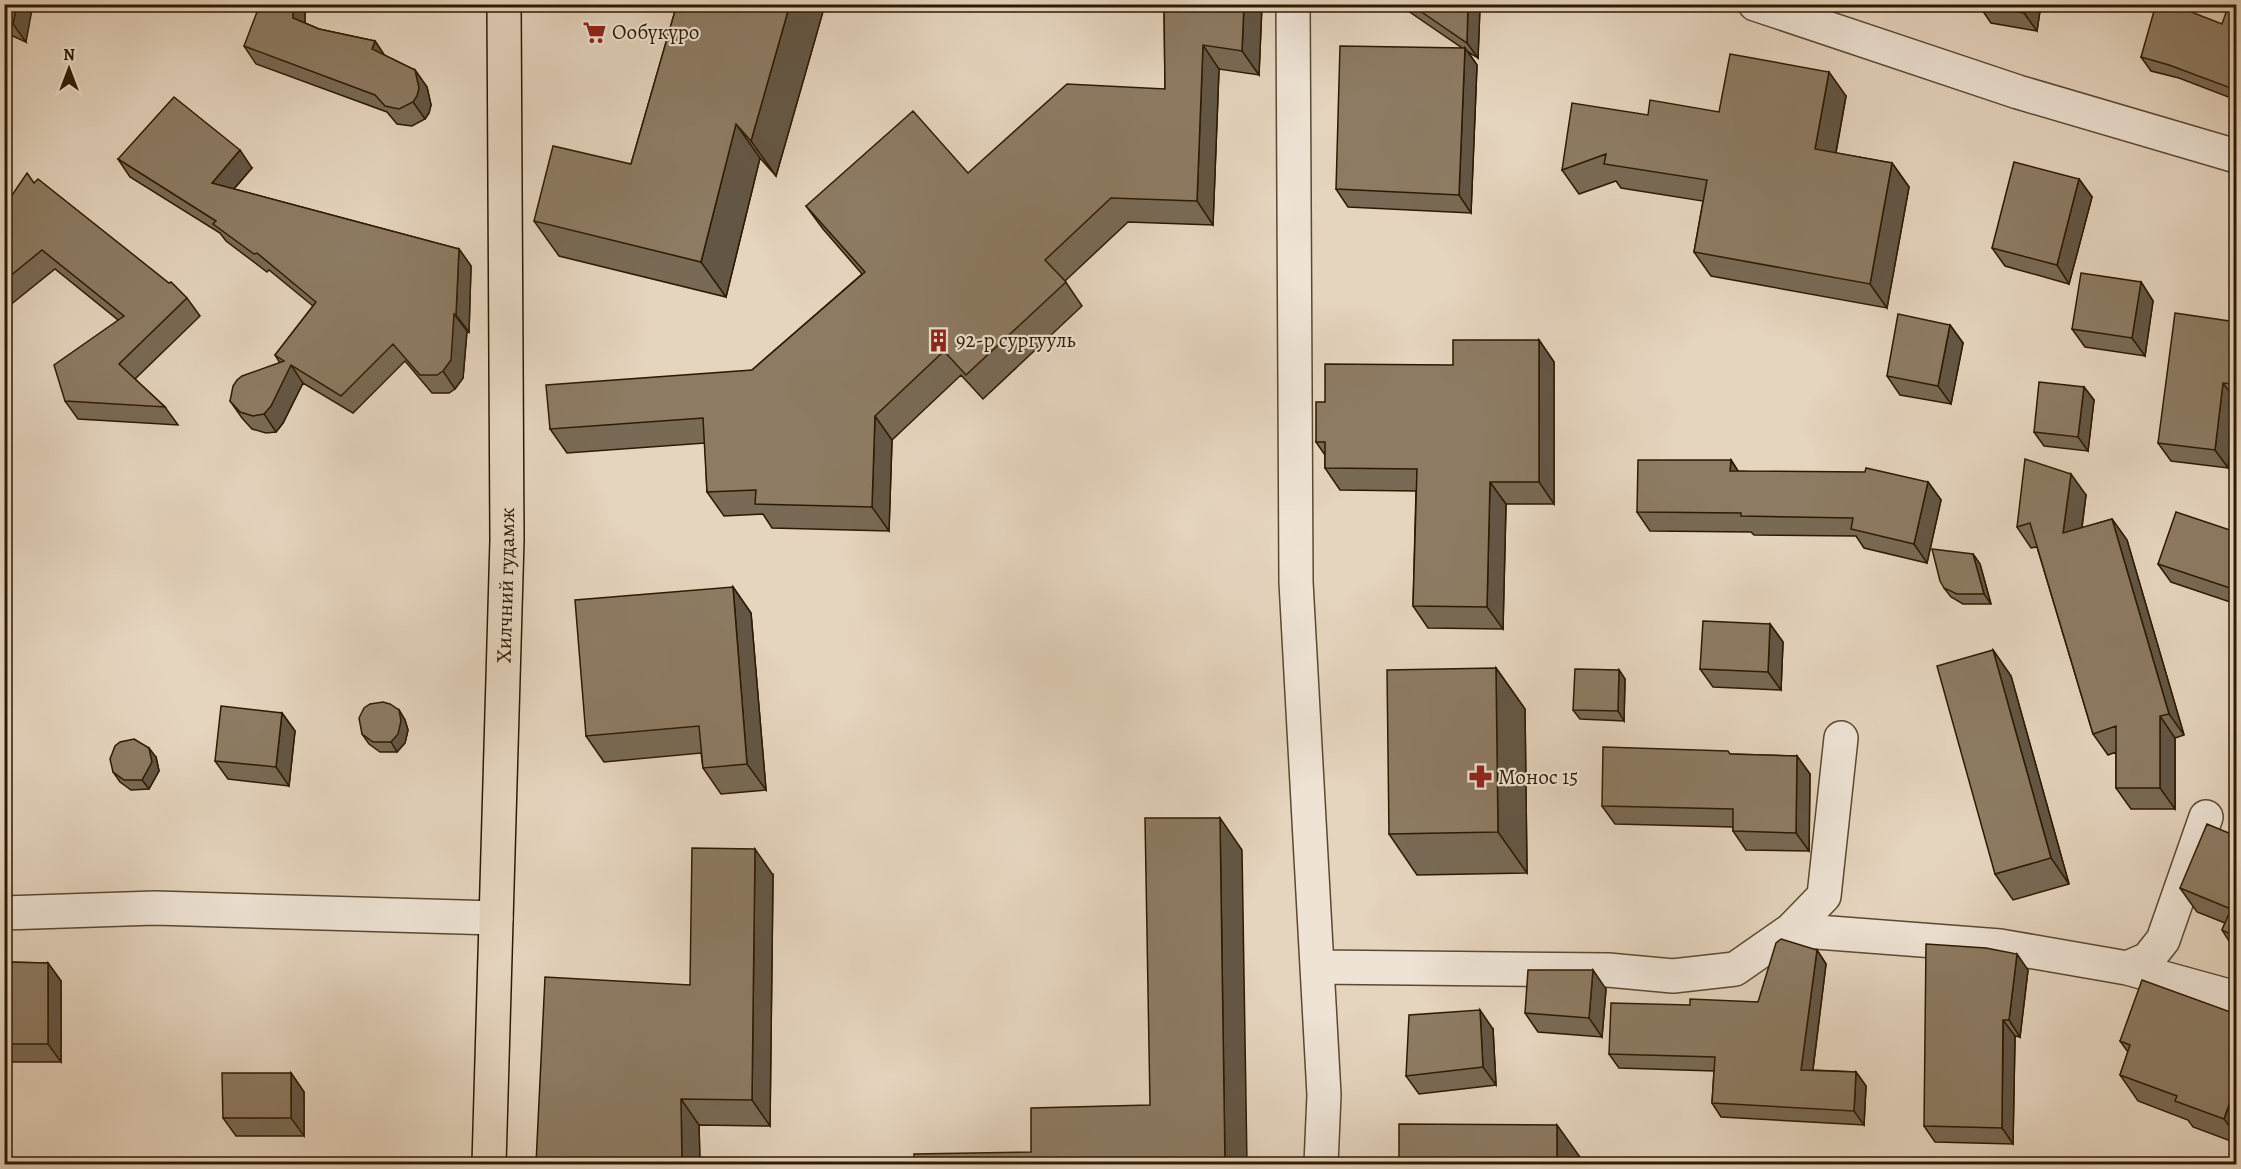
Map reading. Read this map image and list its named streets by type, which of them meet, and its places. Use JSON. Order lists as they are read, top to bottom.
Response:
{
  "streets": {
    "main road": ["Хилчний гудамж"]
  },
  "places": {
    "supermarket": ["Ообүкүро"],
    "building": ["92-р сургууль"],
    "pharmacy": ["Монос 15"]
  },
  "north": "top"
}
